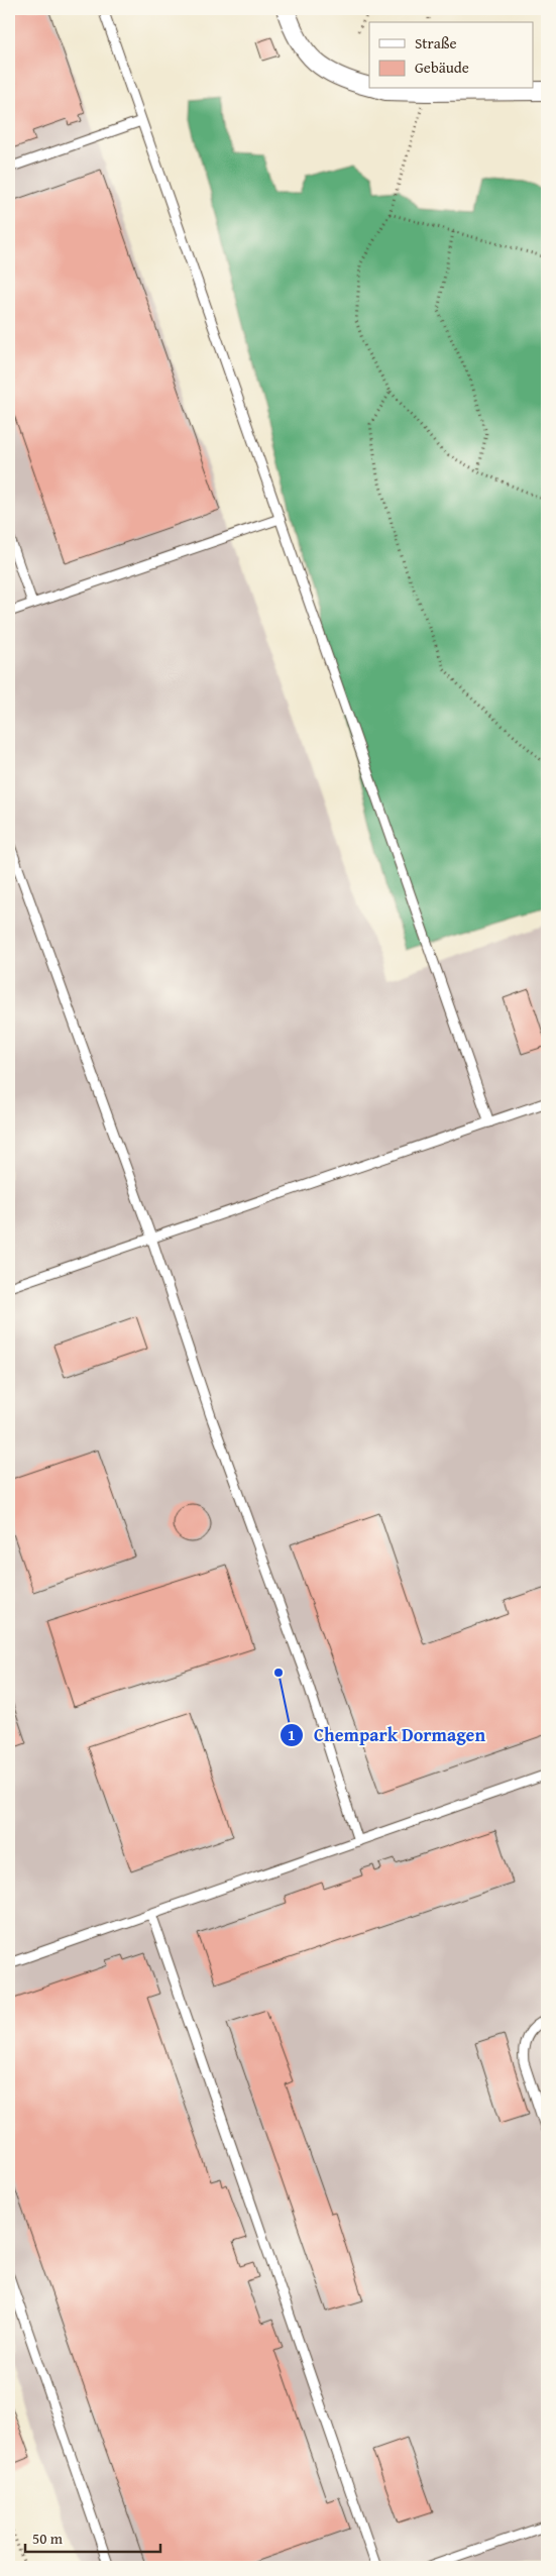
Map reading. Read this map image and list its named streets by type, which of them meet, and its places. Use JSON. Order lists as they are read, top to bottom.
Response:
{
  "places": ["Chempark Dormagen"],
  "legend": ["Straße", "Gebäude"],
  "scale_bar": "50 m"
}
